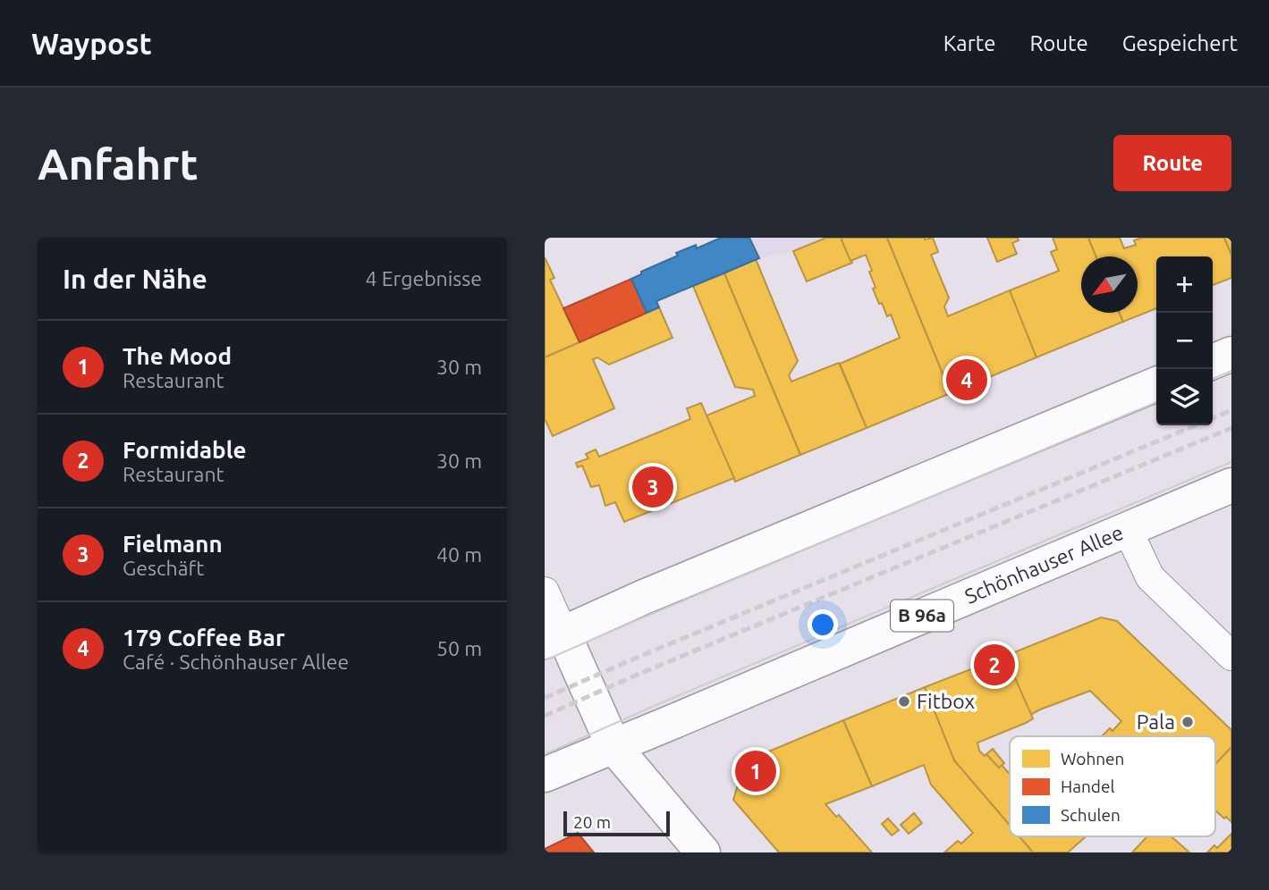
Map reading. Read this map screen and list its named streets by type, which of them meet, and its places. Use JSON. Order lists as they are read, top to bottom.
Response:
{
  "streets": {
    "main road": ["Schönhauser Allee", "B 96a"]
  },
  "places": ["Fitbox", "Pala"],
  "legend": ["Wohnen", "Handel", "Schulen"],
  "scale_bar": "20 m",
  "north": "bottom left",
  "page": {
    "header": "Waypost",
    "nav": ["Karte", "Route", "Gespeichert"],
    "buttons": "Route",
    "title": "Anfahrt",
    "heading": ["In der Nähe", "4 Ergebnisse"],
    "map_buttons": ["+", "−"],
    "list": [
      {
        "mark": "1",
        "name": "The Mood",
        "note": "Restaurant",
        "value": "30 m"
      },
      {
        "mark": "2",
        "name": "Formidable",
        "note": "Restaurant",
        "value": "30 m"
      },
      {
        "mark": "3",
        "name": "Fielmann",
        "note": "Geschäft",
        "value": "40 m"
      },
      {
        "mark": "4",
        "name": "179 Coffee Bar",
        "note": "Café · Schönhauser Allee",
        "value": "50 m"
      }
    ],
    "pins": [
      "4",
      "3",
      "2",
      "1"
    ],
    "scale": "20 m"
  }
}
